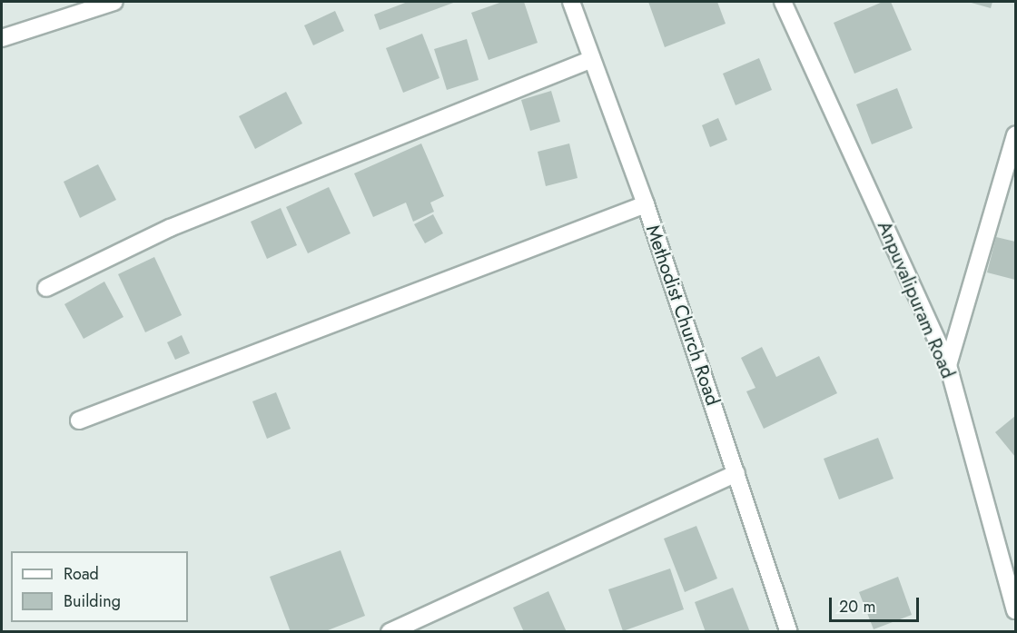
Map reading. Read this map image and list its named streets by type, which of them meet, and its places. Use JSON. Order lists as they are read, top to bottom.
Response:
{
  "streets": {
    "street": ["Anpuvalipuram Road", "Methodist Church Road"]
  },
  "legend": ["Road", "Building"],
  "scale_bar": "20 m"
}
